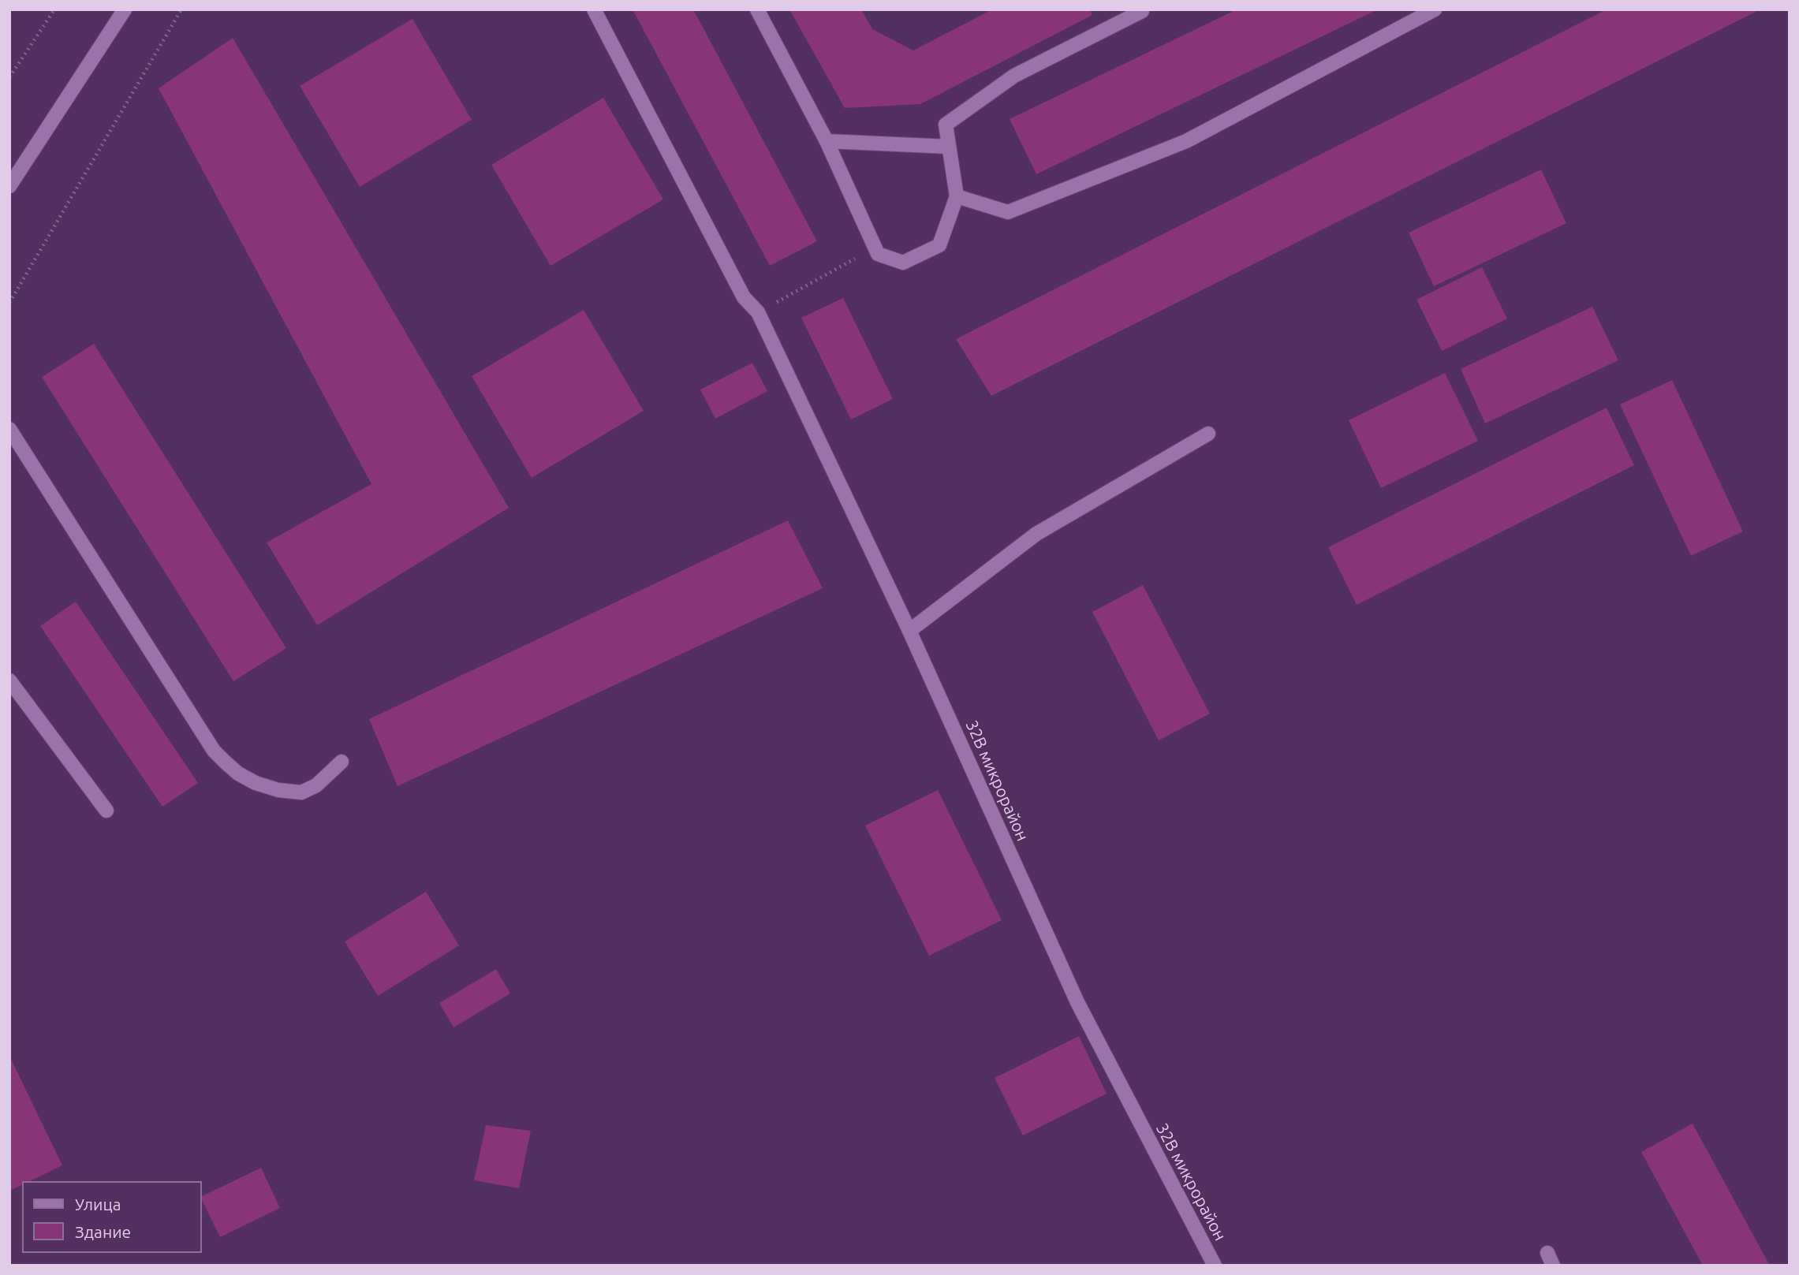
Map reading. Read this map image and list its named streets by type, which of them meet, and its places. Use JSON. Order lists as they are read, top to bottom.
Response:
{
  "streets": {
    "street": ["32В микрорайон"]
  },
  "legend": ["Улица", "Здание"]
}
